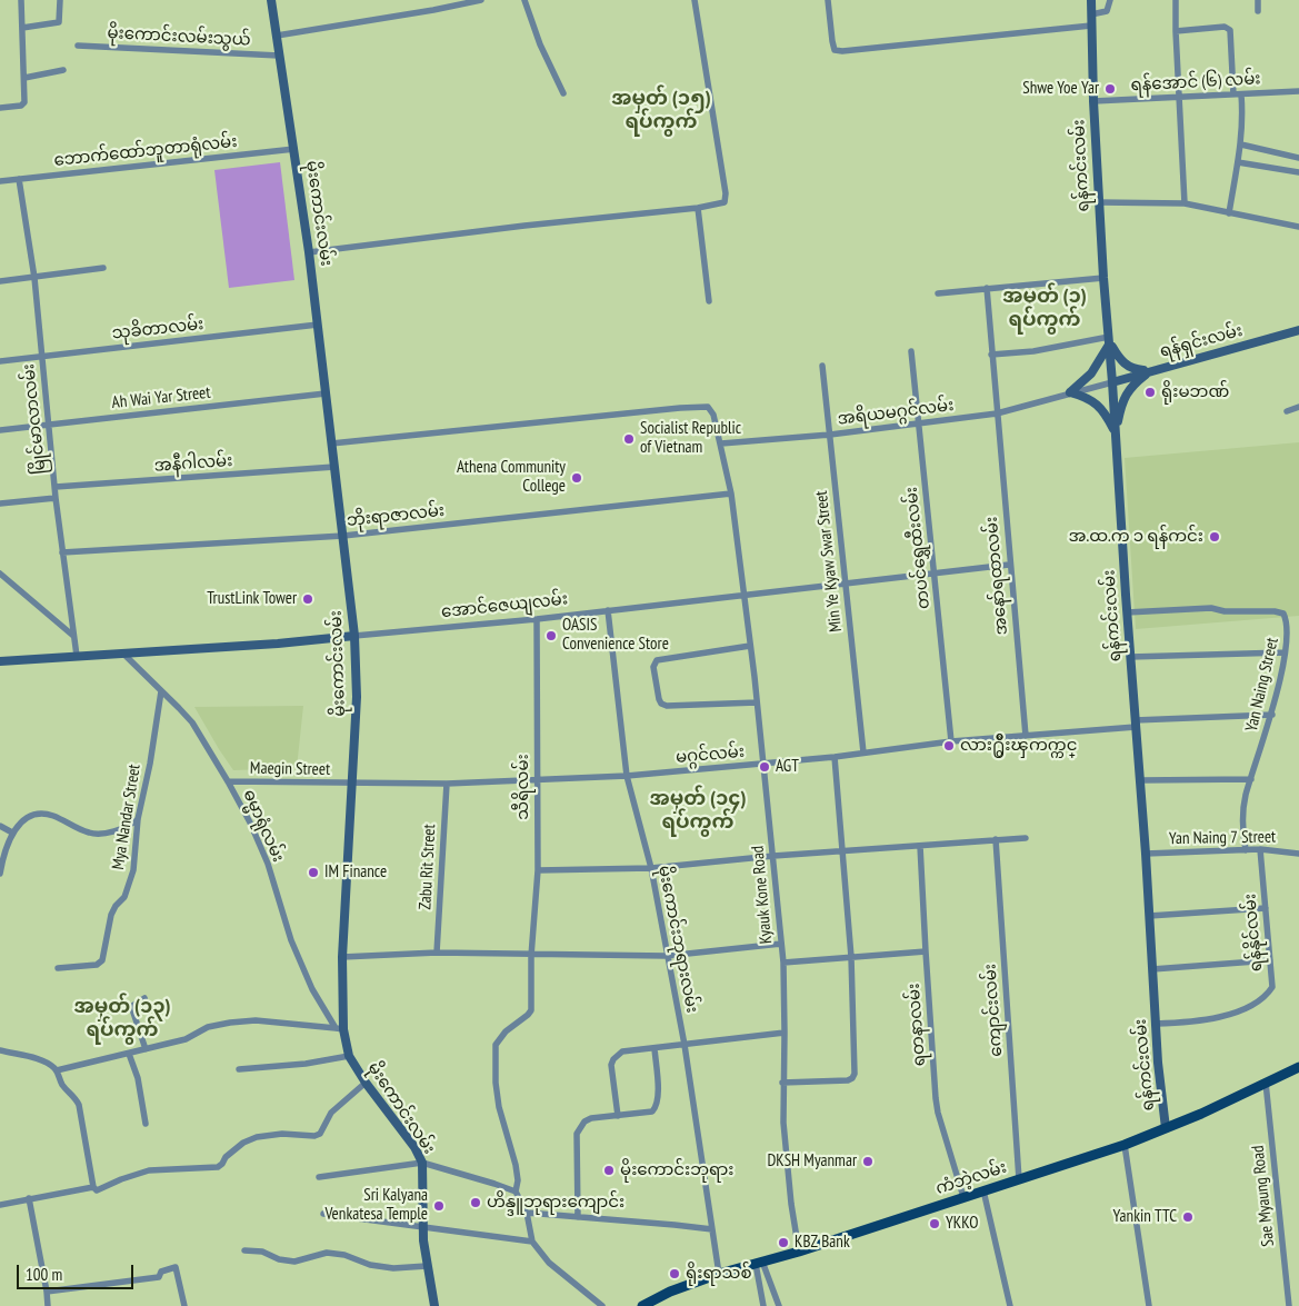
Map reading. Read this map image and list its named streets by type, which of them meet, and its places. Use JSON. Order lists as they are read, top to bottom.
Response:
{
  "streets": {
    "main road": [
      "ရန်ကင်းလမ်း",
      "မိုးကောင်းလမ်း",
      "ရန်ရှင်းလမ်း",
      "အောင်ဇေယျလမ်း",
      "ကံဘဲ့လမ်း"
    ],
    "street": [
      "မိုးကောင်းလမ်းသွယ်",
      "ရန်အောင် (၆) လမ်း",
      "ဘောက်ထော်ဘူတာရုံလမ်း",
      "သုခိတာလမ်း",
      "Ah Wai Yar Street",
      "အရိယမဂ္ဂင်လမ်း",
      "မြိုင်မာလာလမ်း",
      "အနီဂါလမ်း",
      "ဘိုးရာဇာလမ်း",
      "တပင်ရွှေထီးလမ်း",
      "Min Ye Kyaw Swar Street",
      "အနော်ရထာလမ်း",
      "Yan Naing Street",
      "မဂ္ဂင်လမ်း",
      "Maegin Street",
      "သီရိလမ်း",
      "Mya Nandar Street",
      "ဓမ္မာရုံလမ်း",
      "Yan Naing 7 Street",
      "Zabu Rit Street",
      "Kyauk Kone Road",
      "ရန်နိုင်လမ်း",
      "မိုးကောင်းဘုရားလမ်း",
      "ကျောင်းလမ်း",
      "ရတနာလမ်း",
      "Sae Myaung Road"
    ]
  },
  "crossings": [
    ["မိုးကောင်းလမ်းသွယ်", "မိုးကောင်းလမ်း"],
    ["ရန်အောင် (၆) လမ်း", "ရန်ကင်းလမ်း"],
    ["ဘောက်ထော်ဘူတာရုံလမ်း", "မိုးကောင်းလမ်း"],
    ["ဘောက်ထော်ဘူတာရုံလမ်း", "မြိုင်မာလာလမ်း"],
    ["ရန်ကင်းလမ်း", "ရန်ရှင်းလမ်း"],
    ["ရန်ကင်းလမ်း", "အရိယမဂ္ဂင်လမ်း"],
    ["ရန်ကင်းလမ်း", "Yan Naing Street"],
    ["ရန်ကင်းလမ်း", "မဂ္ဂင်လမ်း"],
    ["ရန်ကင်းလမ်း", "Yan Naing 7 Street"],
    ["ရန်ကင်းလမ်း", "ရန်နိုင်လမ်း"],
    ["ရန်ကင်းလမ်း", "ကံဘဲ့လမ်း"],
    ["မိုးကောင်းလမ်း", "သုခိတာလမ်း"],
    ["မိုးကောင်းလမ်း", "Ah Wai Yar Street"],
    ["မိုးကောင်းလမ်း", "အနီဂါလမ်း"],
    ["မိုးကောင်းလမ်း", "ဘိုးရာဇာလမ်း"],
    ["မိုးကောင်းလမ်း", "အောင်ဇေယျလမ်း"],
    ["မိုးကောင်းလမ်း", "မဂ္ဂင်လမ်း"],
    ["မိုးကောင်းလမ်း", "Maegin Street"],
    ["မိုးကောင်းလမ်း", "ဓမ္မာရုံလမ်း"],
    ["မိုးကောင်းလမ်း", "Kyauk Kone Road"],
    ["သုခိတာလမ်း", "မြိုင်မာလာလမ်း"],
    ["ရန်ရှင်းလမ်း", "အရိယမဂ္ဂင်လမ်း"],
    ["Ah Wai Yar Street", "မြိုင်မာလာလမ်း"],
    ["အရိယမဂ္ဂင်လမ်း", "တပင်ရွှေထီးလမ်း"],
    ["အရိယမဂ္ဂင်လမ်း", "Min Ye Kyaw Swar Street"],
    ["အရိယမဂ္ဂင်လမ်း", "အနော်ရထာလမ်း"],
    ["အရိယမဂ္ဂင်လမ်း", "Kyauk Kone Road"],
    ["မြိုင်မာလာလမ်း", "အနီဂါလမ်း"],
    ["မြိုင်မာလာလမ်း", "ဘိုးရာဇာလမ်း"],
    ["မြိုင်မာလာလမ်း", "အောင်ဇေယျလမ်း"],
    ["ဘိုးရာဇာလမ်း", "Kyauk Kone Road"],
    ["တပင်ရွှေထီးလမ်း", "အောင်ဇေယျလမ်း"],
    ["တပင်ရွှေထီးလမ်း", "မဂ္ဂင်လမ်း"],
    ["Min Ye Kyaw Swar Street", "အောင်ဇေယျလမ်း"],
    ["Min Ye Kyaw Swar Street", "မဂ္ဂင်လမ်း"],
    ["အနော်ရထာလမ်း", "အောင်ဇေယျလမ်း"],
    ["အနော်ရထာလမ်း", "မဂ္ဂင်လမ်း"],
    ["အောင်ဇေယျလမ်း", "သီရိလမ်း"],
    ["အောင်ဇေယျလမ်း", "ဓမ္မာရုံလမ်း"],
    ["အောင်ဇေယျလမ်း", "Kyauk Kone Road"],
    ["အောင်ဇေယျလမ်း", "မိုးကောင်းဘုရားလမ်း"],
    ["Yan Naing Street", "မဂ္ဂင်လမ်း"],
    ["Yan Naing Street", "Yan Naing 7 Street"],
    ["မဂ္ဂင်လမ်း", "Maegin Street"],
    ["မဂ္ဂင်လမ်း", "သီရိလမ်း"],
    ["မဂ္ဂင်လမ်း", "Zabu Rit Street"],
    ["မဂ္ဂင်လမ်း", "Kyauk Kone Road"],
    ["မဂ္ဂင်လမ်း", "မိုးကောင်းဘုရားလမ်း"],
    ["Maegin Street", "ဓမ္မာရုံလမ်း"],
    ["Mya Nandar Street", "ဓမ္မာရုံလမ်း"],
    ["Yan Naing 7 Street", "ရန်နိုင်လမ်း"],
    ["Kyauk Kone Road", "ကံဘဲ့လမ်း"],
    ["မိုးကောင်းဘုရားလမ်း", "ကံဘဲ့လမ်း"],
    ["ကျောင်းလမ်း", "ကံဘဲ့လမ်း"],
    ["ရတနာလမ်း", "ကံဘဲ့လမ်း"],
    ["ကံဘဲ့လမ်း", "Sae Myaung Road"]
  ],
  "districts": [
    "အမှတ် (၁၅) ရပ်ကွက်",
    "အမှတ် (၁) ရပ်ကွက်",
    "အမှတ် (၁၄) ရပ်ကွက်",
    "အမှတ် (၁၃) ရပ်ကွက်"
  ],
  "places": [
    "Shwe Yoe Yar",
    "ရိုးမဘဏ်",
    "Socialist Republic of Vietnam",
    "Athena Community College",
    "အ.ထ.က ၁ ရန်ကင်း",
    "TrustLink Tower",
    "OASIS Convenience Store",
    "လား႐ွိဳးၾကက္ကင္",
    "AGT",
    "IM Finance",
    "DKSH Myanmar",
    "မိုးကောင်းဘုရား",
    "ဟိန္ဒူဘုရားကျောင်း",
    "Sri Kalyana Venkatesa Temple",
    "Yankin TTC",
    "YKKO",
    "KBZ Bank",
    "ရိုးရာသစ်"
  ],
  "scale_bar": "100 m"
}
